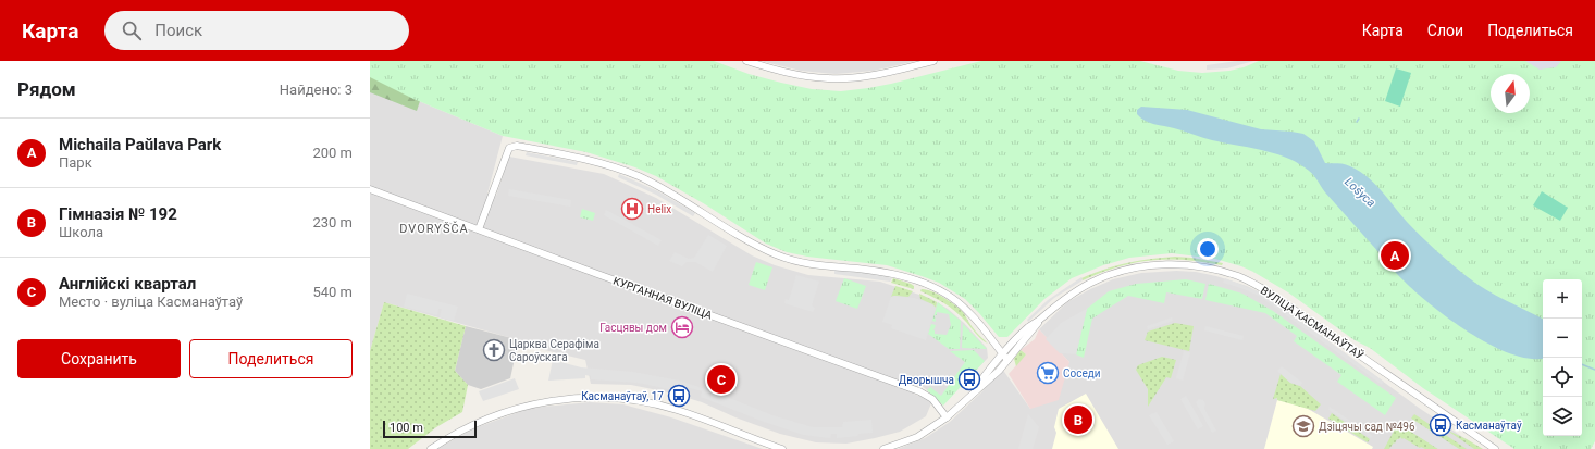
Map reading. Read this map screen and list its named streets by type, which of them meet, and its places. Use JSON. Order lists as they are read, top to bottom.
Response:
{
  "streets": {
    "street": ["КУРГАННАЯ ВУЛІЦА", "ВУЛІЦА КАСМАНАЎТАЎ"]
  },
  "crossings": [
    ["КУРГАННАЯ ВУЛІЦА", "ВУЛІЦА КАСМАНАЎТАЎ"]
  ],
  "districts": ["DVORYŠČA"],
  "water": ["Lošyca"],
  "places": {
    "hospital": ["Helix"],
    "hotel": ["Гасцявы дом"],
    "church": ["Царква Серафіма Сароўскага"],
    "supermarket": ["Соседи"],
    "bus stop": ["Дворышча", "Касманаўтаў, 17", "Касманаўтаў"],
    "school or university": ["Дзіцячы сад №496"]
  },
  "scale_bar": "100 m",
  "north": "top",
  "page": {
    "header": "Карта",
    "search": "Поиск",
    "nav": ["Карта", "Слои", "Поделиться"],
    "heading": ["Рядом", "Найдено: 3"],
    "list": [
      {
        "mark": "A",
        "name": "Michaila Paŭlava Park",
        "note": "Парк",
        "value": "200 m"
      },
      {
        "mark": "B",
        "name": "Гімназія № 192",
        "note": "Школа",
        "value": "230 m"
      },
      {
        "mark": "C",
        "name": "Англійскі квартал",
        "note": "Место · вуліца Касманаўтаў",
        "value": "540 m"
      }
    ],
    "pins": ["A", "C", "B"],
    "map_buttons": ["+", "−"],
    "buttons": ["Сохранить", "Поделиться"],
    "scale": "100 m"
  }
}
